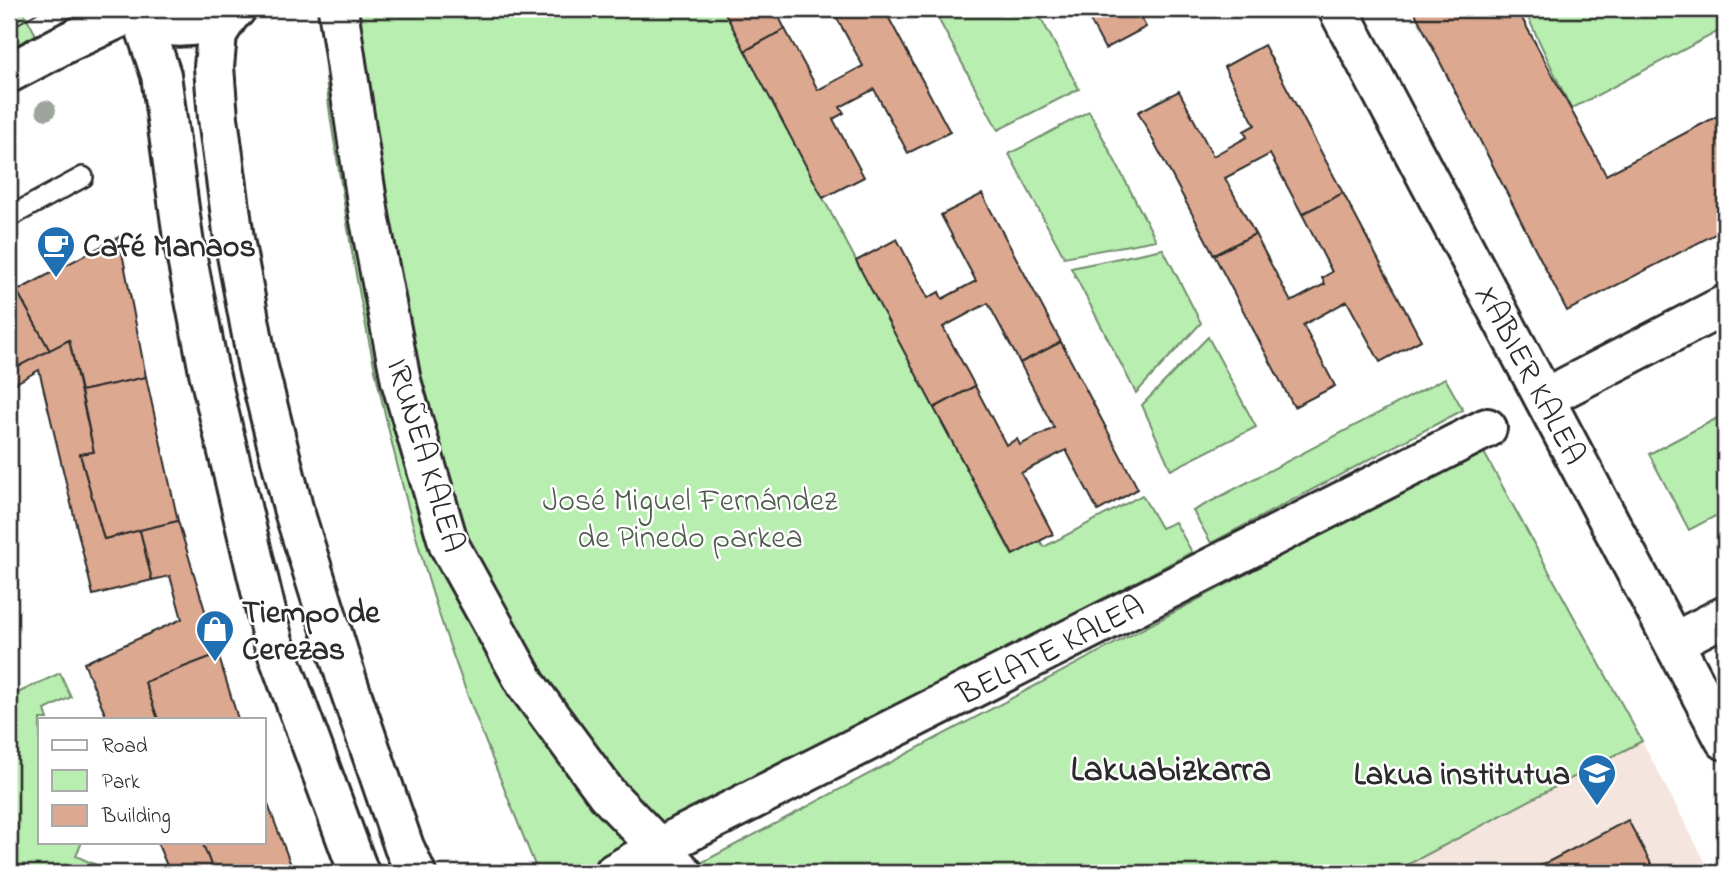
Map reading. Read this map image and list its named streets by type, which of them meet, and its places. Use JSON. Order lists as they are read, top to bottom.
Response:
{
  "streets": {
    "street": ["XABIER KALEA", "IRUÑEA KALEA", "BELATE KALEA"]
  },
  "crossings": [
    ["IRUÑEA KALEA", "BELATE KALEA"]
  ],
  "districts": ["Lakuabizkarra"],
  "parks": ["José Miguel Fernández de Pinedo parkea"],
  "places": {
    "cafe": ["Café Manaos"],
    "shop": ["Tiempo de Cerezas"],
    "school or university": ["Lakua institutua"]
  },
  "legend": ["Road", "Park", "Building"]
}
